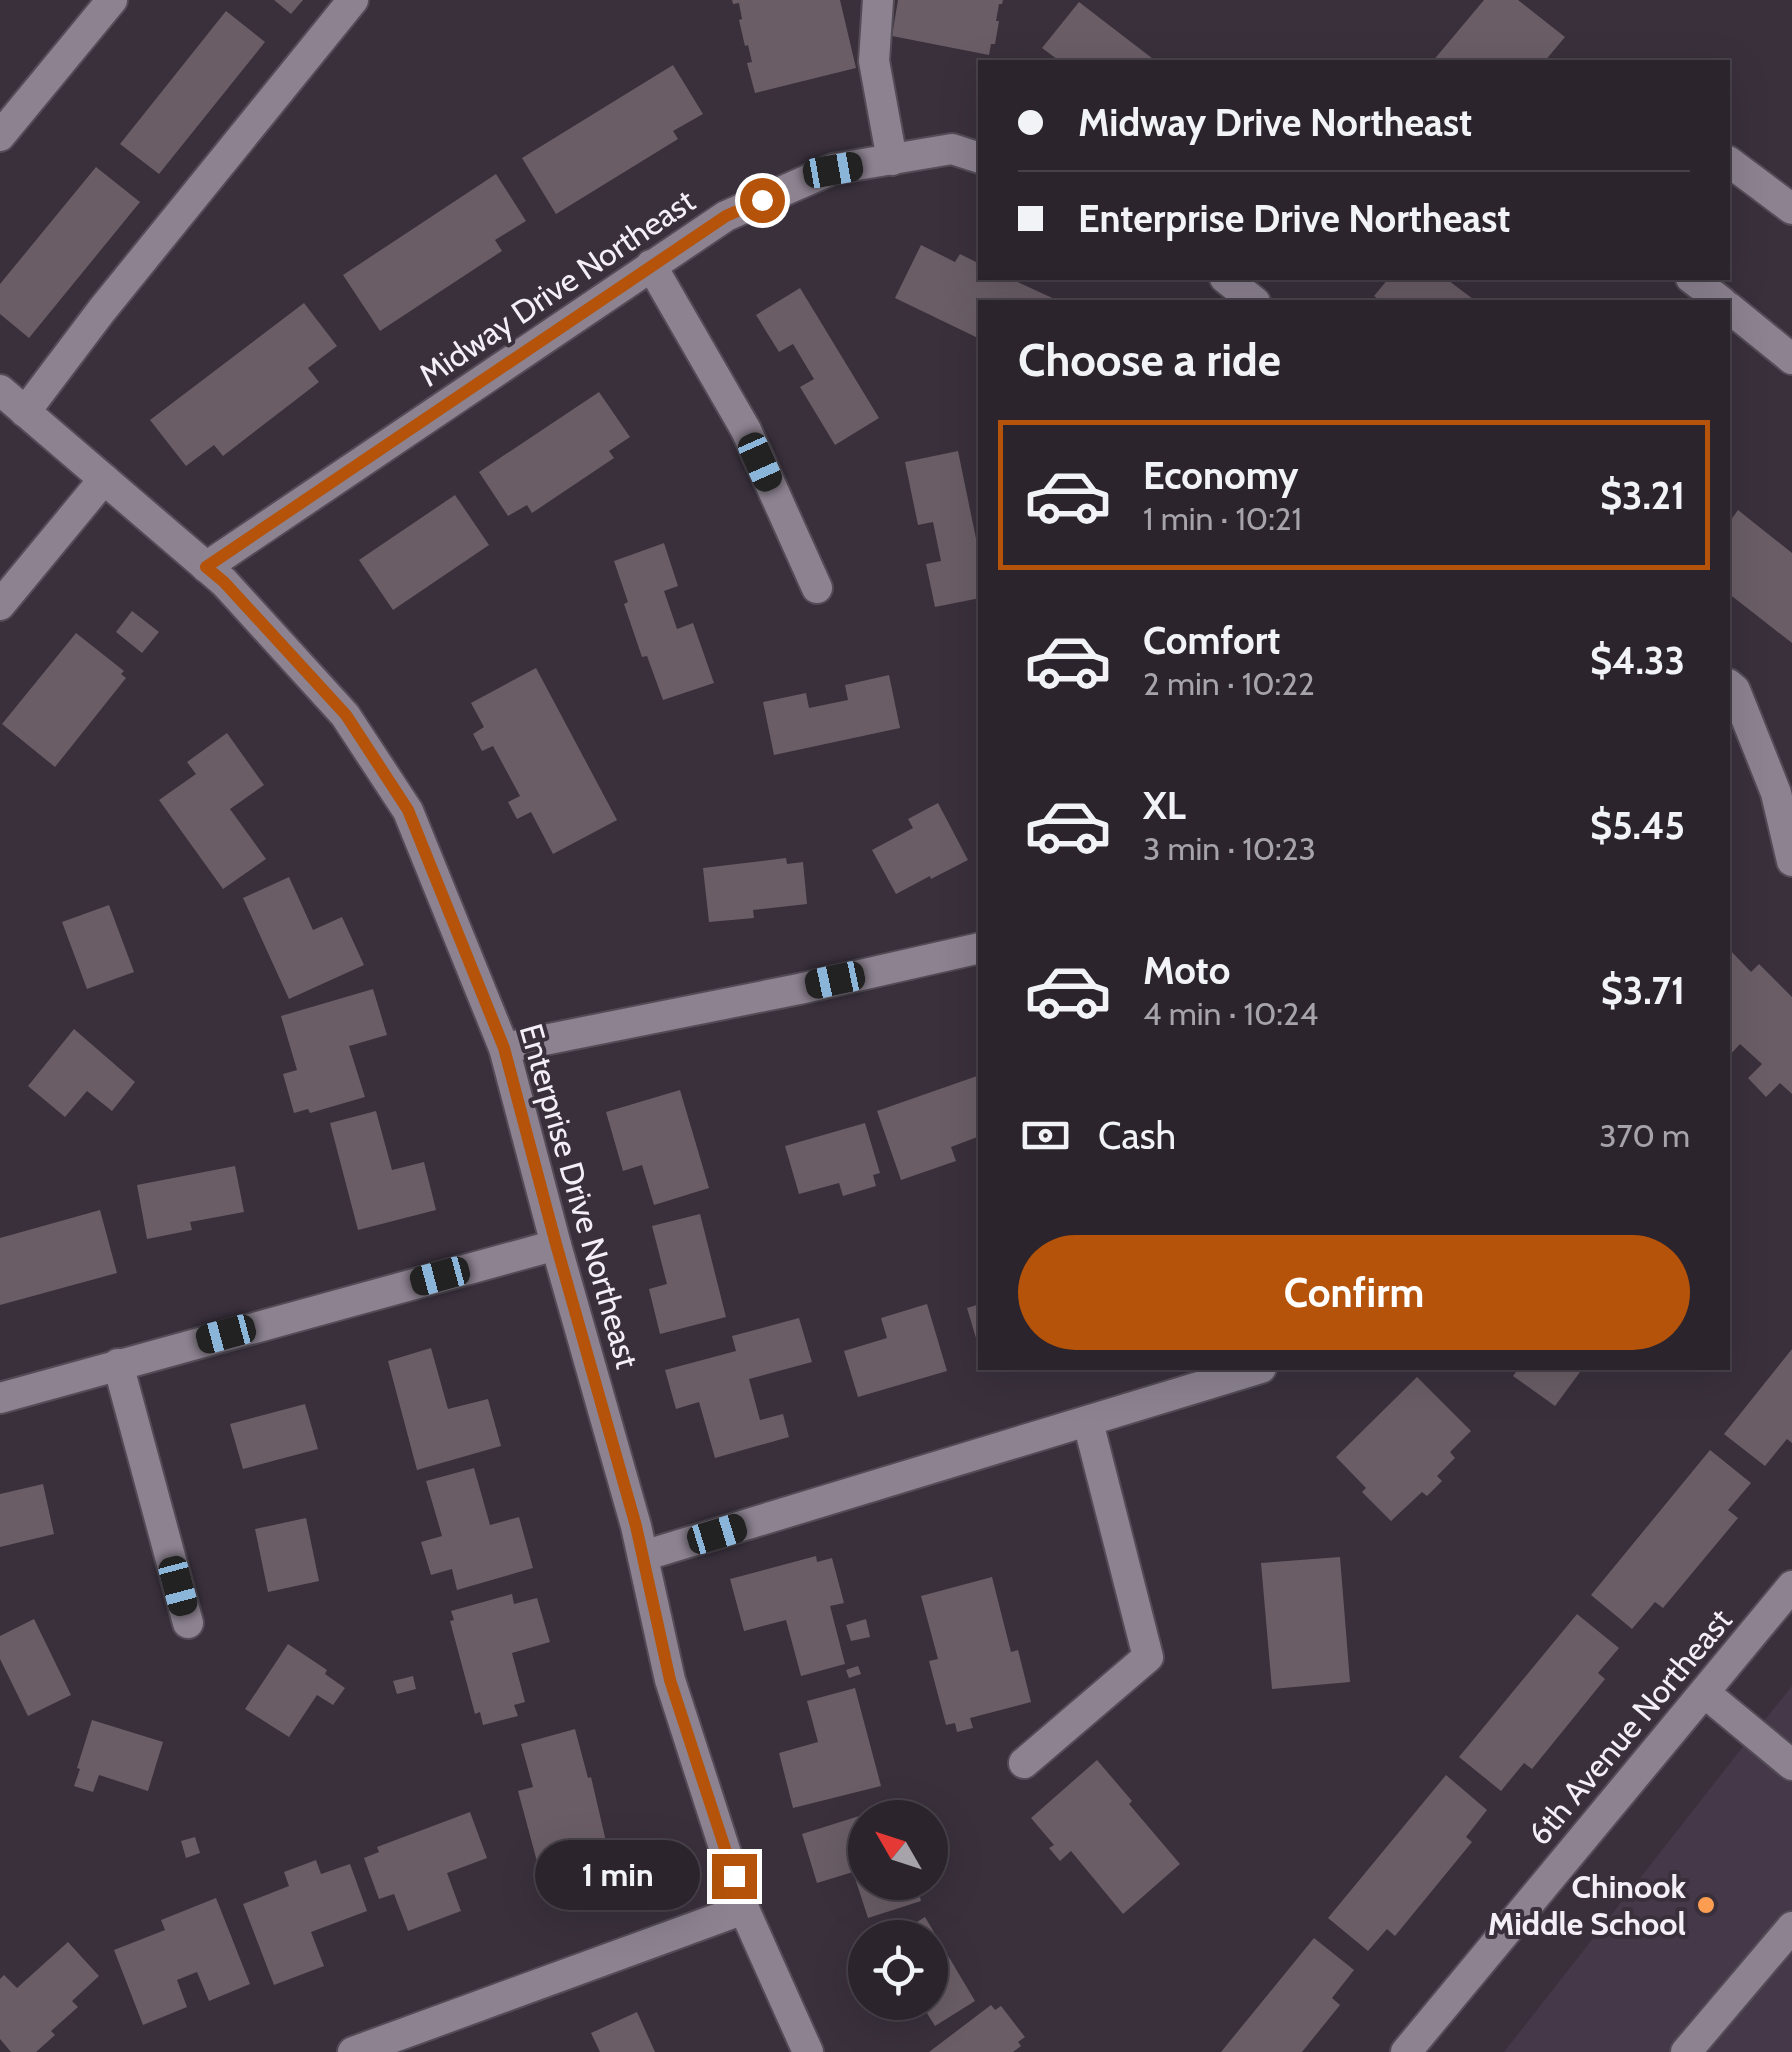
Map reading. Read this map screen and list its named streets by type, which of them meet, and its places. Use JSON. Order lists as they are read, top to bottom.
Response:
{
  "streets": {
    "street": ["Midway Drive Northeast", "Enterprise Drive Northeast", "6th Avenue Northeast"]
  },
  "crossings": [
    ["Midway Drive Northeast", "Enterprise Drive Northeast"]
  ],
  "places": ["Chinook Middle School"],
  "north": "top left",
  "page": {
    "banner": ["Midway Drive Northeast", "Enterprise Drive Northeast"],
    "heading": "Choose a ride",
    "list": [
      {
        "name": "Economy",
        "note": "1 min · 10:21",
        "value": "$3.21"
      },
      {
        "name": "Comfort",
        "note": "2 min · 10:22",
        "value": "$4.33"
      },
      {
        "name": "XL",
        "note": "3 min · 10:23",
        "value": "$5.45"
      },
      {
        "name": "Moto",
        "note": "4 min · 10:24",
        "value": "$3.71"
      }
    ],
    "pay": ["Cash", "370 m"],
    "buttons": "Confirm",
    "bubble": "1 min"
  }
}
